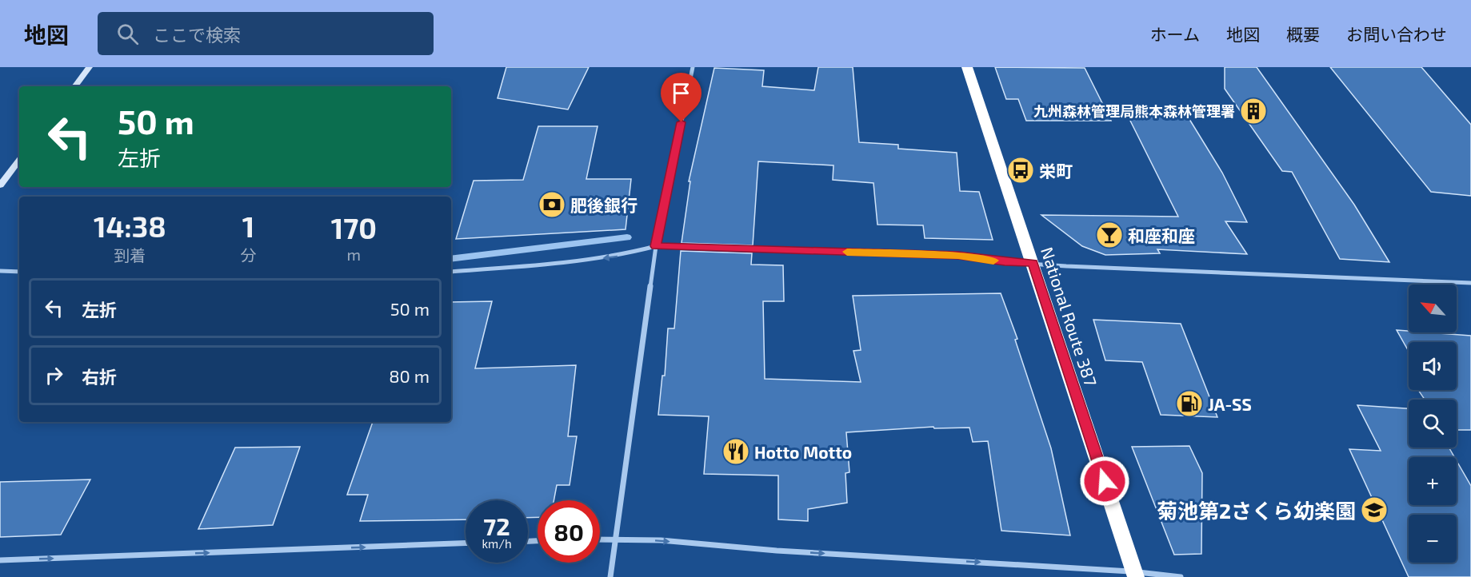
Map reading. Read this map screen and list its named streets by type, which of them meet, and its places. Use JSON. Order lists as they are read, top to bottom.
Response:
{
  "streets": {
    "highway": ["National Route 387"]
  },
  "places": {
    "building": ["九州森林管理局熊本森林管理署"],
    "bus stop": ["栄町"],
    "bank": ["肥後銀行"],
    "bar": ["和座和座"],
    "fuel station": ["JA-SS"],
    "restaurant": ["Hotto Motto"],
    "school or university": ["菊池第2さくら幼楽園"]
  },
  "north": "top left",
  "page": {
    "header": "地図",
    "search": "ここで検索",
    "nav": [
      "ホーム",
      "地図",
      "概要",
      "お問い合わせ"
    ],
    "turn": ["50 m", "左折"],
    "eta": [
      "14:38",
      "到着",
      "1",
      "分",
      "170",
      "m"
    ],
    "list": [
      {
        "name": "左折",
        "value": "50 m"
      },
      {
        "name": "右折",
        "value": "80 m"
      }
    ],
    "map_buttons": ["+", "−"],
    "speed": "72 km/h",
    "limit": "80"
  }
}
